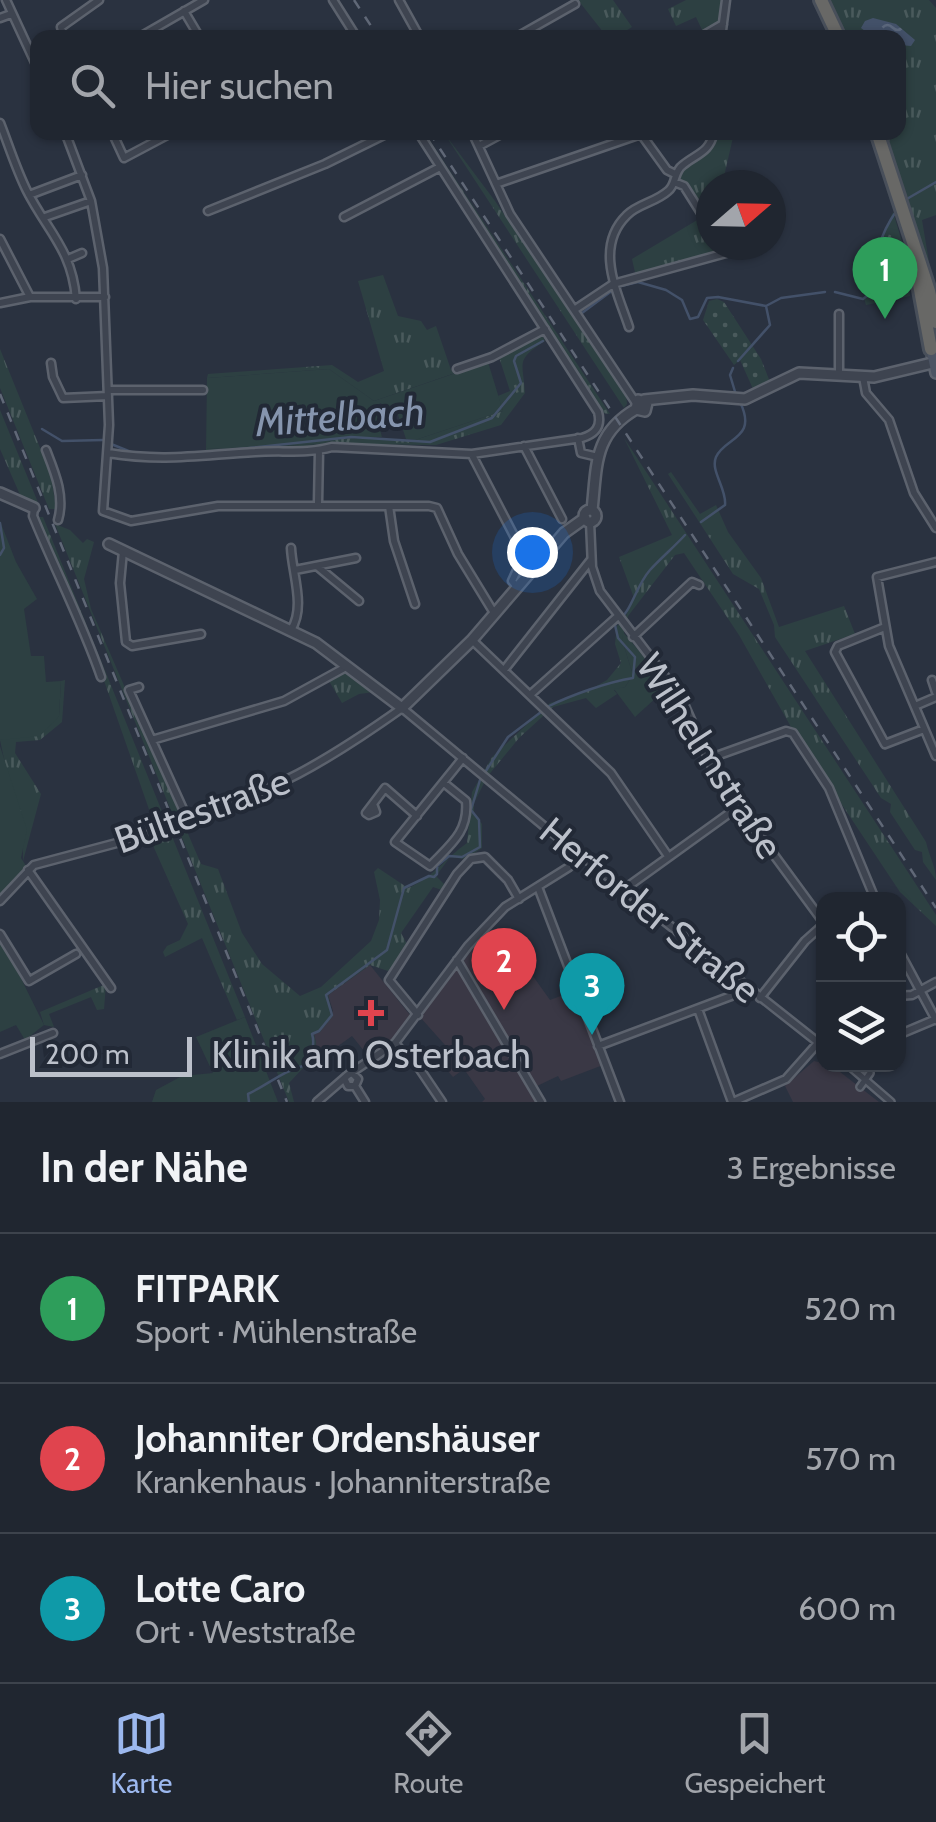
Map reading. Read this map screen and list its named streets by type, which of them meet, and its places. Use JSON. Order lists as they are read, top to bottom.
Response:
{
  "streets": {
    "street": ["Wilhelmstraße", "Bültestraße", "Herforder Straße"]
  },
  "crossings": [
    ["Bültestraße", "Herforder Straße"]
  ],
  "water": ["Mittelbach"],
  "places": {
    "health": ["Klinik am Osterbach"]
  },
  "scale_bar": "200 m",
  "north": "right",
  "page": {
    "search": "Hier suchen",
    "pins": ["1", "2", "3"],
    "scale": "200 m",
    "heading": ["In der Nähe", "3 Ergebnisse"],
    "list": [
      {
        "mark": "1",
        "name": "FITPARK",
        "note": "Sport · Mühlenstraße",
        "value": "520 m"
      },
      {
        "mark": "2",
        "name": "Johanniter Ordenshäuser",
        "note": "Krankenhaus · Johanniterstraße",
        "value": "570 m"
      },
      {
        "mark": "3",
        "name": "Lotte Caro",
        "note": "Ort · Weststraße",
        "value": "600 m"
      }
    ],
    "nav": ["Karte", "Route", "Gespeichert"]
  }
}
